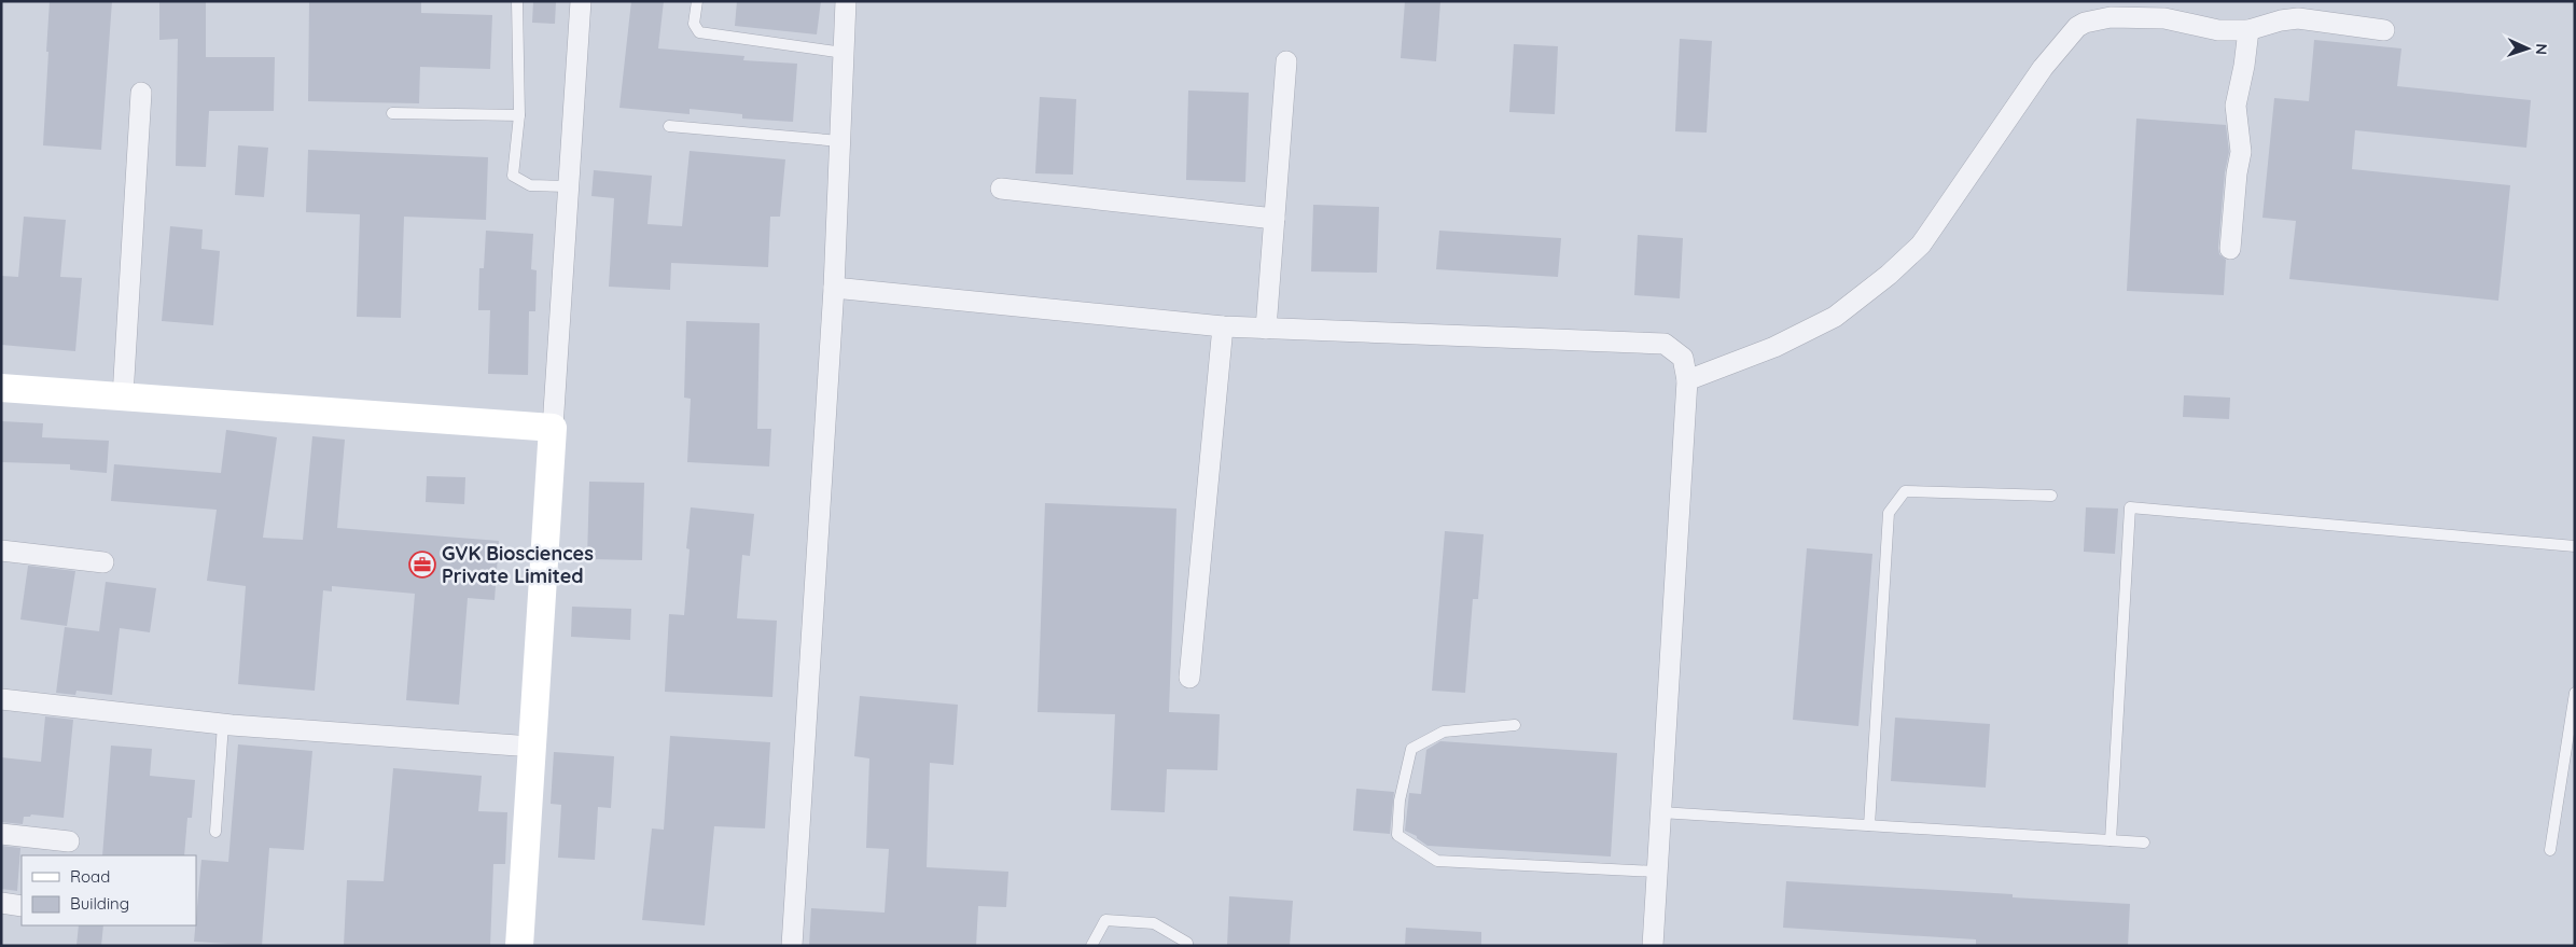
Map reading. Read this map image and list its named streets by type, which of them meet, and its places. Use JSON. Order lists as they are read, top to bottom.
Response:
{
  "places": {
    "office": ["GVK Biosciences Private Limited"]
  },
  "legend": ["Road", "Building"],
  "north": "right"
}
